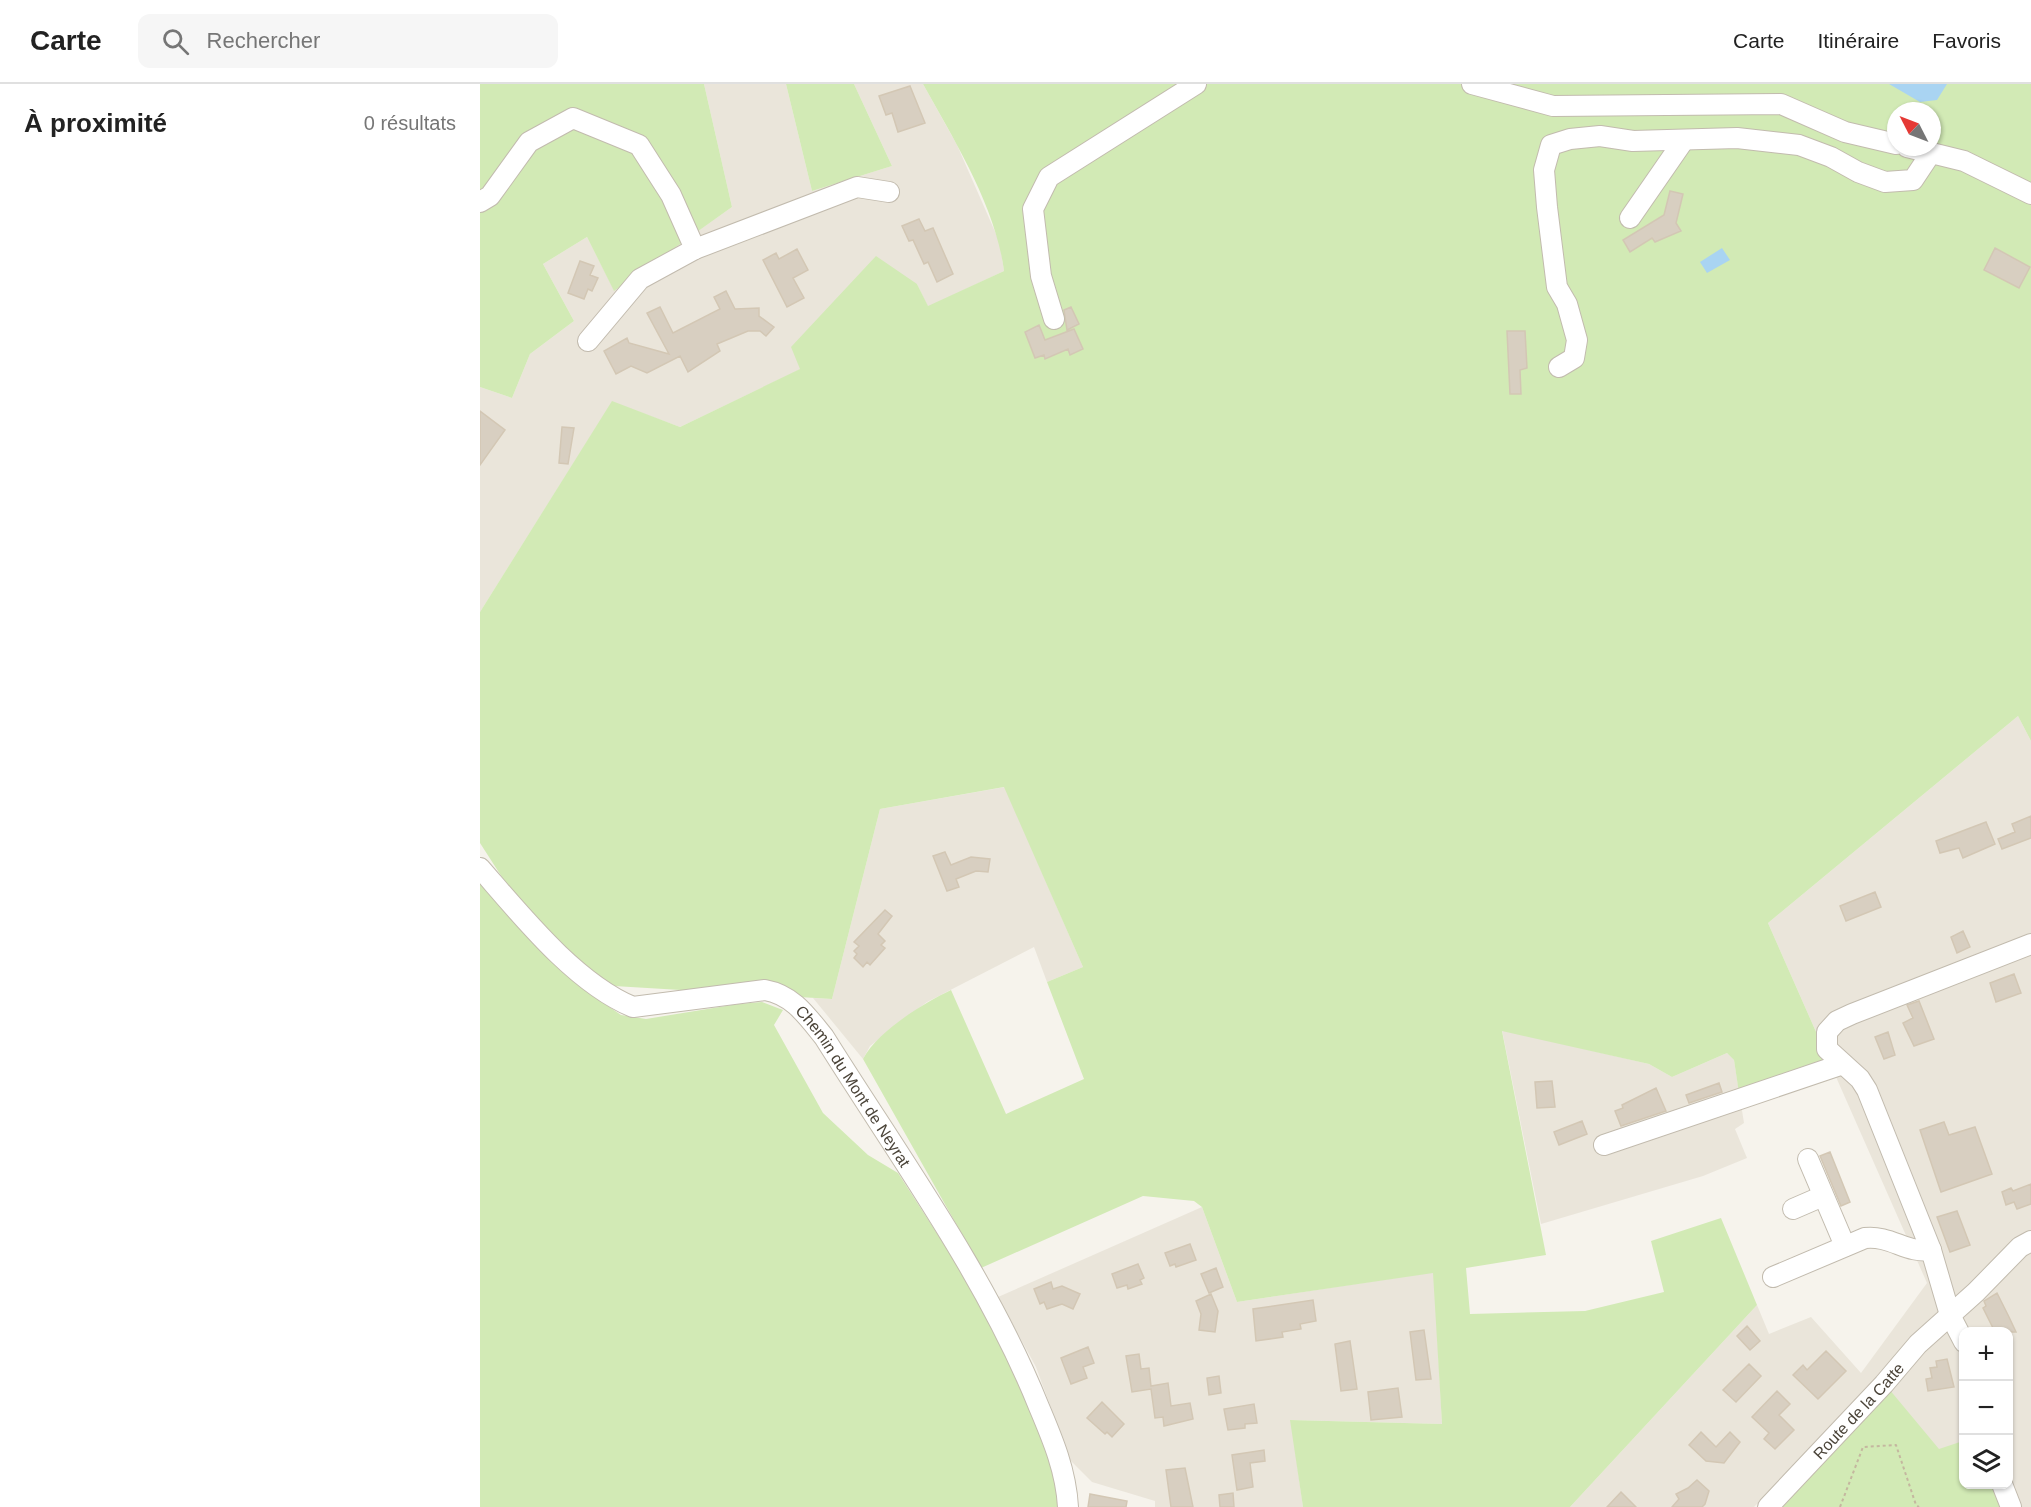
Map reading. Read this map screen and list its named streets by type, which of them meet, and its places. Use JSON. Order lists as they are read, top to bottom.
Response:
{
  "streets": {
    "street": ["Chemin du Mont de Neyrat", "Route de la Catte"]
  },
  "north": "top left",
  "page": {
    "header": "Carte",
    "search": "Rechercher",
    "nav": ["Carte", "Itinéraire", "Favoris"],
    "heading": ["À proximité", "0 résultats"],
    "map_buttons": ["+", "−"]
  }
}
